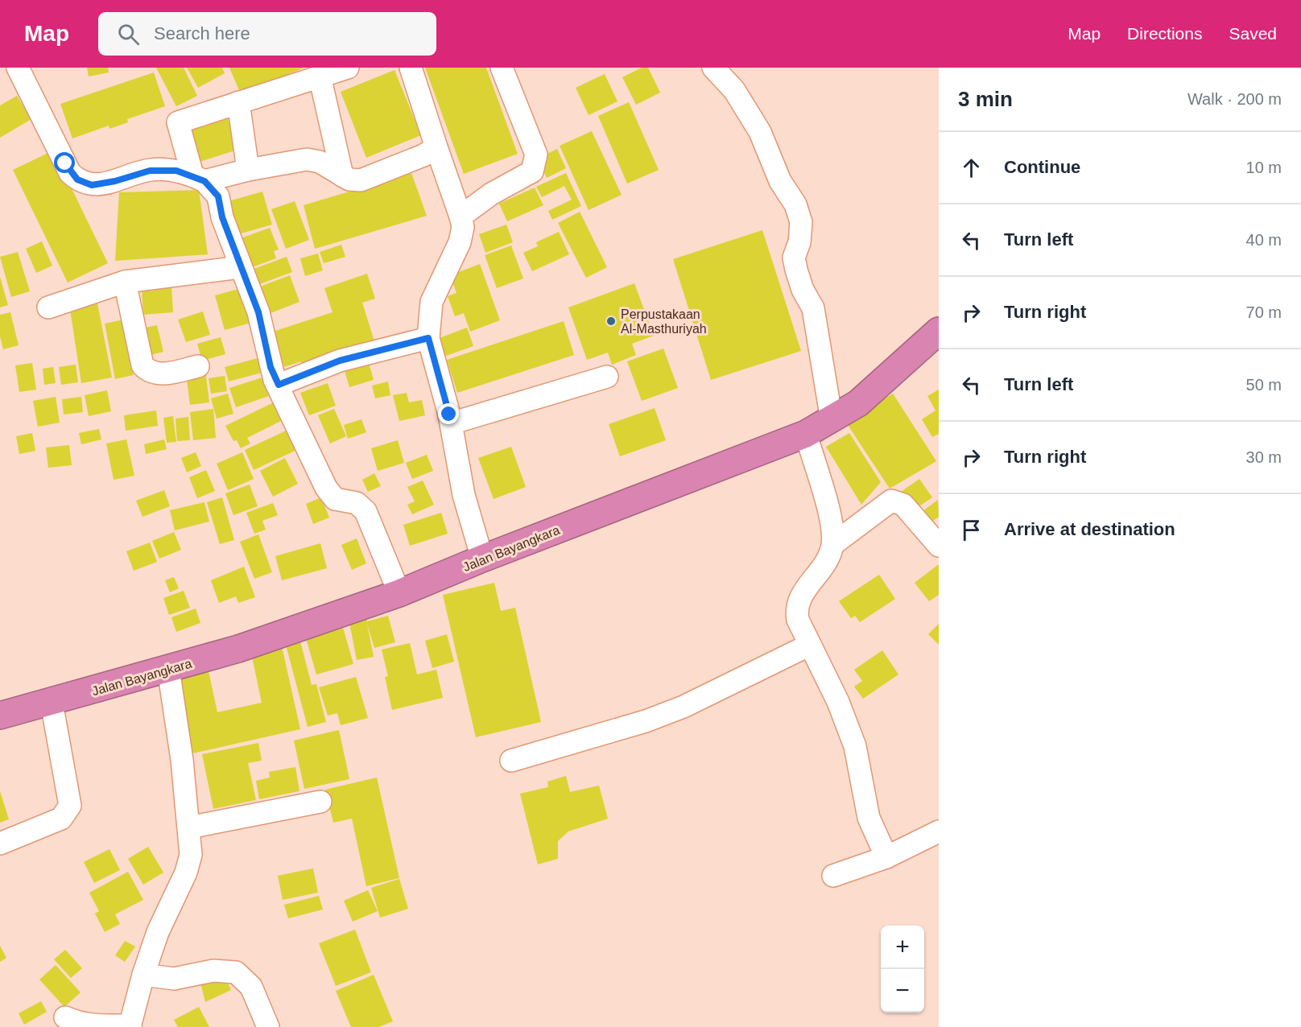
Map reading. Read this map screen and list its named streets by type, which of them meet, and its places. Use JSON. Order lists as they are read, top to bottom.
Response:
{
  "streets": {
    "highway": ["Jalan Bayangkara"]
  },
  "places": ["Perpustakaan Al-Masthuriyah"],
  "page": {
    "header": "Map",
    "search": "Search here",
    "nav": ["Map", "Directions", "Saved"],
    "heading": ["3 min", "Walk · 200 m"],
    "list": [
      ["Continue", "10 m"],
      ["Turn left", "40 m"],
      ["Turn right", "70 m"],
      ["Turn left", "50 m"],
      ["Turn right", "30 m"],
      "Arrive at destination"
    ],
    "map_buttons": ["+", "−"]
  }
}
